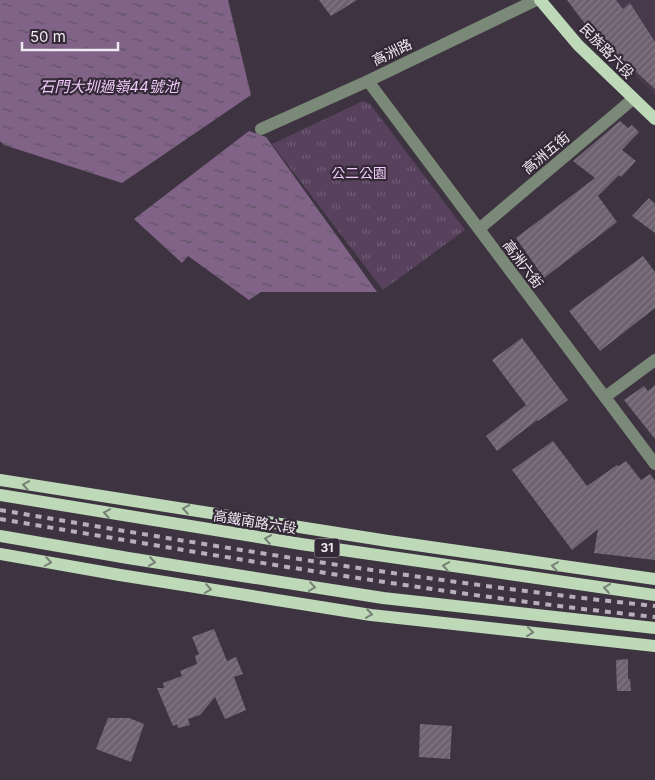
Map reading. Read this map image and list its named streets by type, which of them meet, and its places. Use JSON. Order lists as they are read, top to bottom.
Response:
{
  "streets": {
    "main road": ["民族路六段", "高鐵南路六段", "31"],
    "street": ["高洲路", "高洲五街", "高洲六街"]
  },
  "crossings": [
    ["民族路六段", "高洲五街"],
    ["高洲路", "高洲六街"],
    ["高洲五街", "高洲六街"]
  ],
  "water": ["石門大圳過嶺44號池"],
  "parks": ["公二公園"],
  "scale_bar": "50 m"
}
